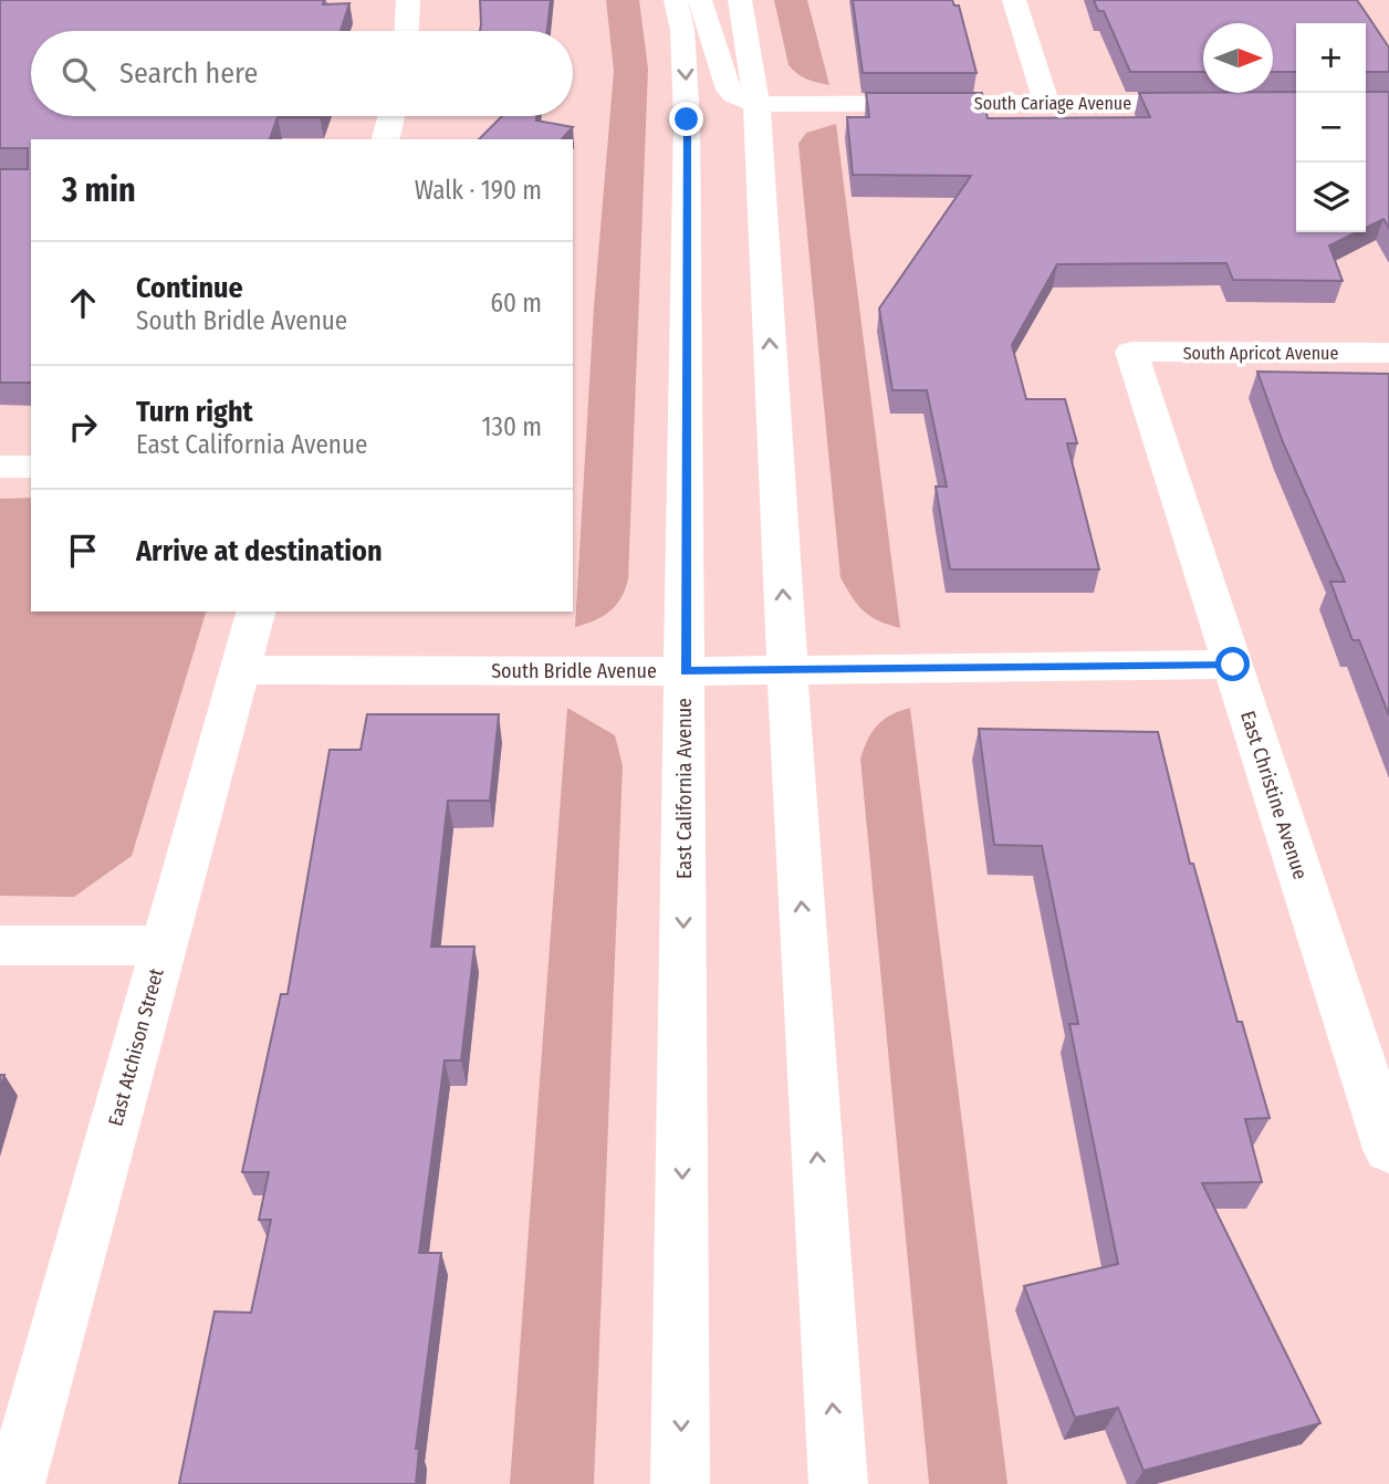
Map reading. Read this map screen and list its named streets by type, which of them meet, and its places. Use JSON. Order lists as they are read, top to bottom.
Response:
{
  "streets": {
    "street": [
      "South Cariage Avenue",
      "South Apricot Avenue",
      "South Bridle Avenue",
      "East California Avenue",
      "East Christine Avenue",
      "East Atchison Street"
    ]
  },
  "crossings": [
    ["South Apricot Avenue", "East Christine Avenue"],
    ["South Bridle Avenue", "East California Avenue"],
    ["South Bridle Avenue", "East Christine Avenue"],
    ["South Bridle Avenue", "East Atchison Street"]
  ],
  "north": "right",
  "page": {
    "map_buttons": ["+", "−"],
    "search": "Search here",
    "heading": ["3 min", "Walk · 190 m"],
    "list": [
      ["Continue", "South Bridle Avenue", "60 m"],
      ["Turn right", "East California Avenue", "130 m"],
      "Arrive at destination"
    ]
  }
}
